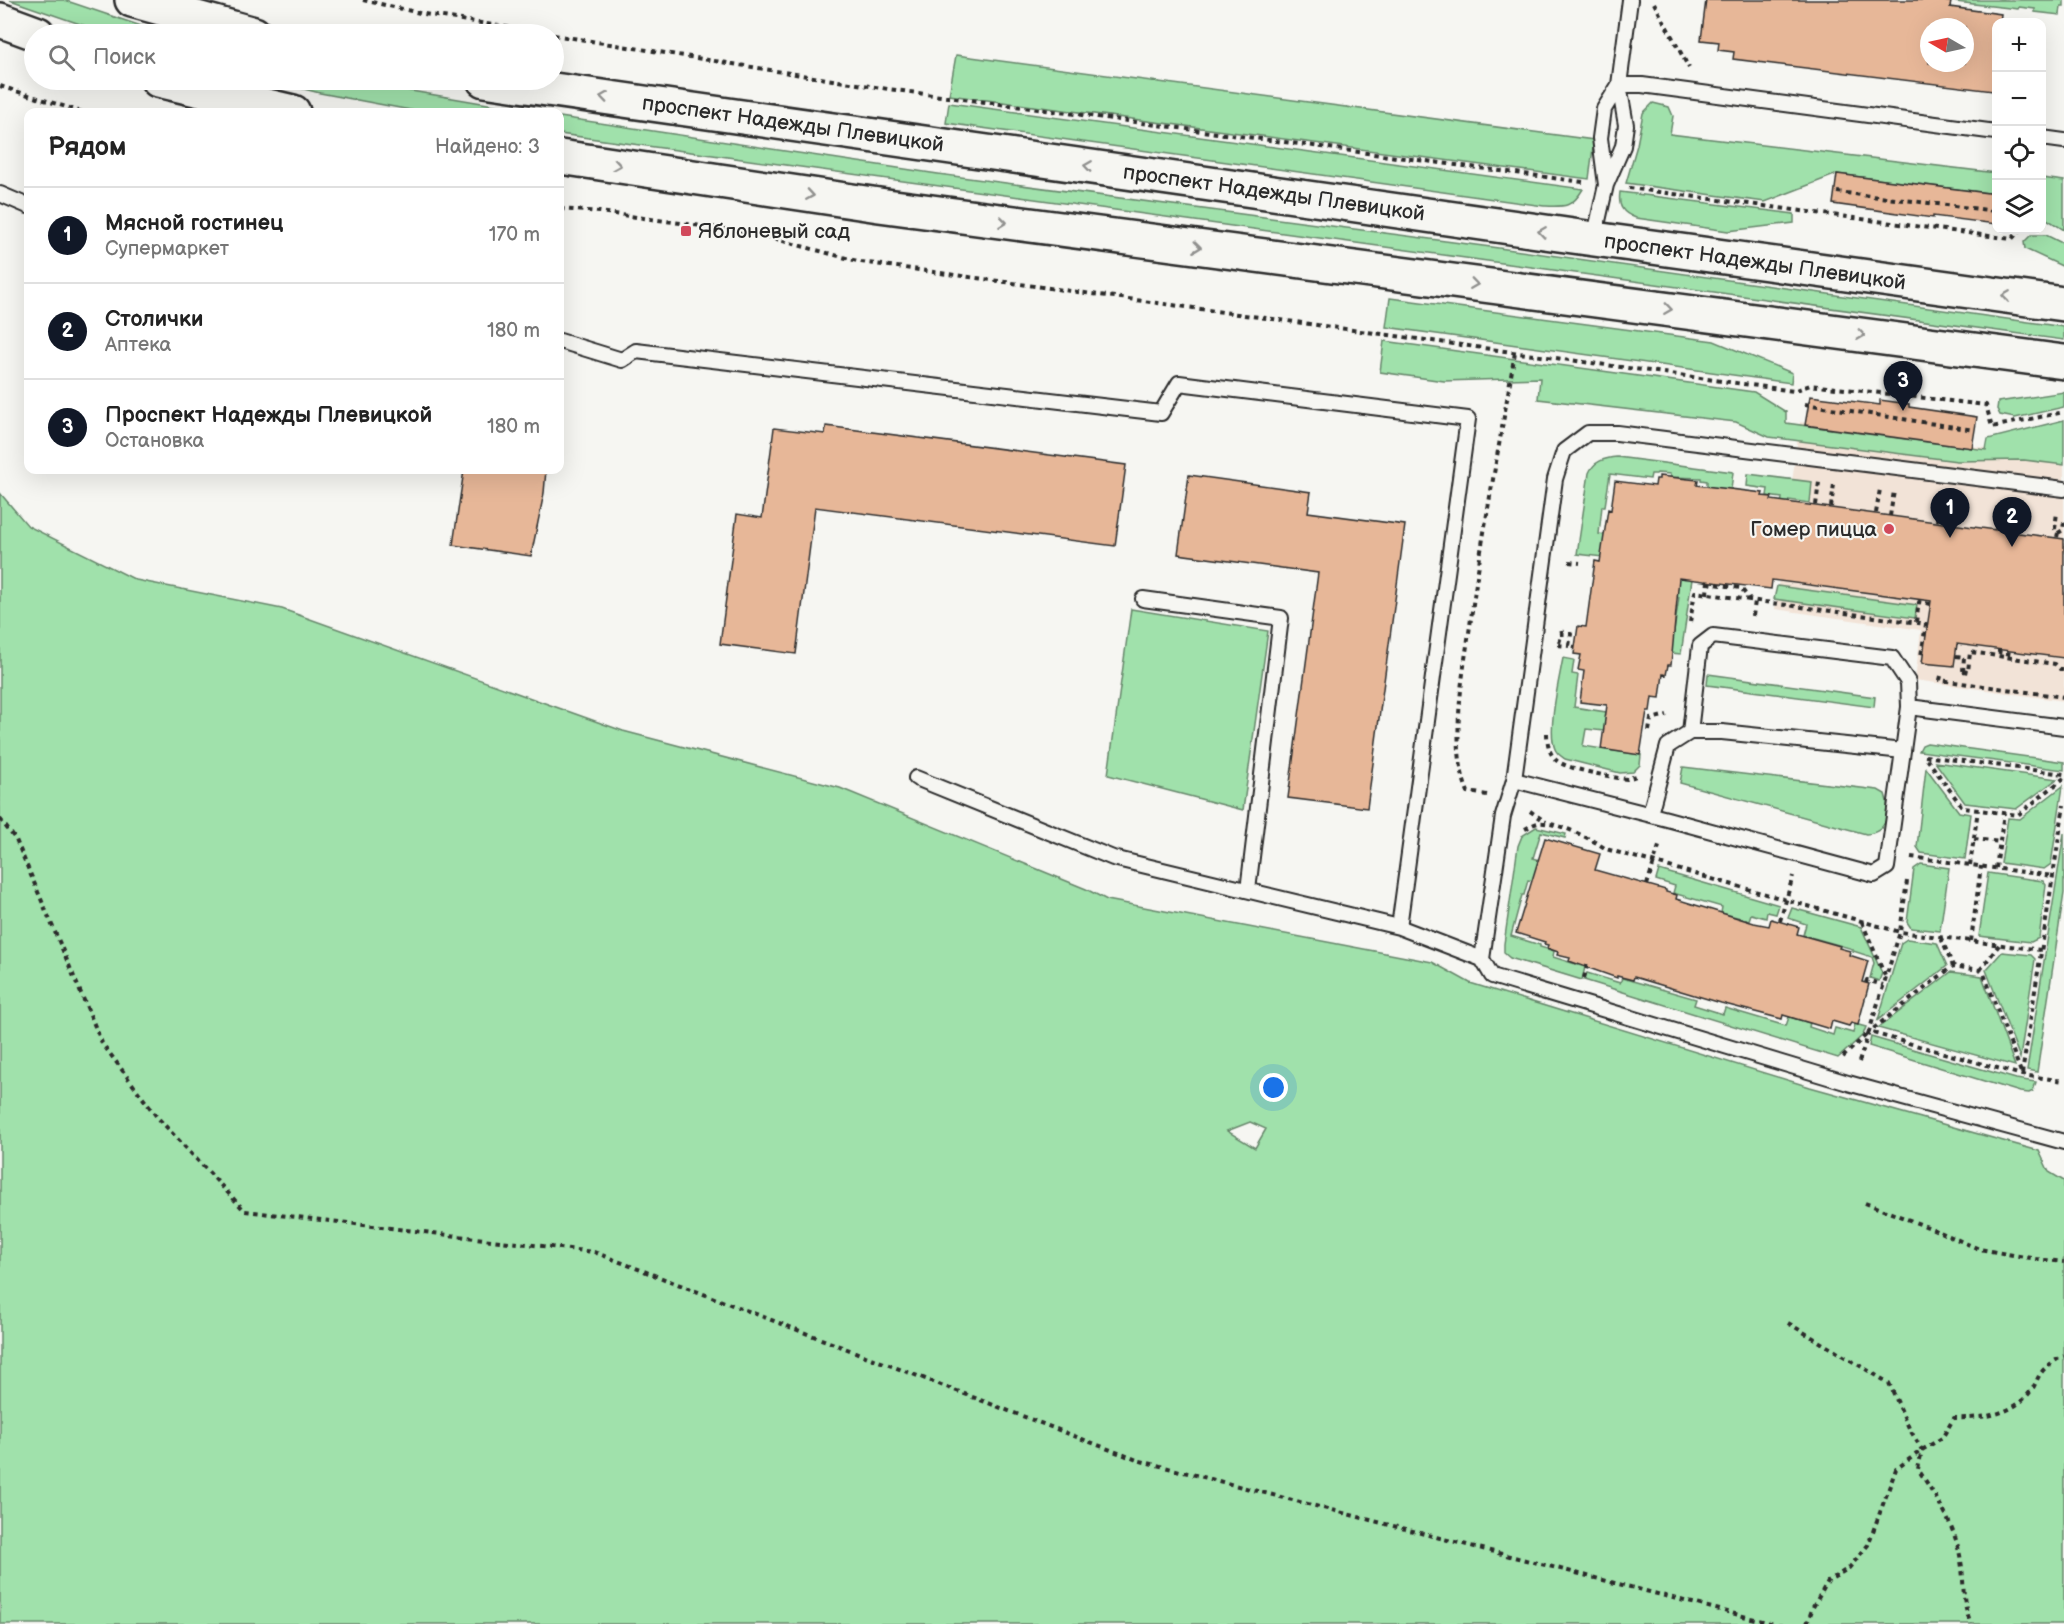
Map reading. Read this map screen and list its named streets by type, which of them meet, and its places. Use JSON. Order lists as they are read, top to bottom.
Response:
{
  "streets": {
    "main road": ["проспект Надежды Плевицкой"]
  },
  "places": {
    "transit": ["Яблоневый сад"],
    "other": ["Гомер пицца"]
  },
  "north": "left",
  "page": {
    "map_buttons": ["+", "−"],
    "search": "Поиск",
    "heading": ["Рядом", "Найдено: 3"],
    "list": [
      {
        "mark": "1",
        "name": "Мясной гостинец",
        "note": "Супермаркет",
        "value": "170 m"
      },
      {
        "mark": "2",
        "name": "Столички",
        "note": "Аптека",
        "value": "180 m"
      },
      {
        "mark": "3",
        "name": "Проспект Надежды Плевицкой",
        "note": "Остановка",
        "value": "180 m"
      }
    ],
    "pins": ["3", "1", "2"]
  }
}
